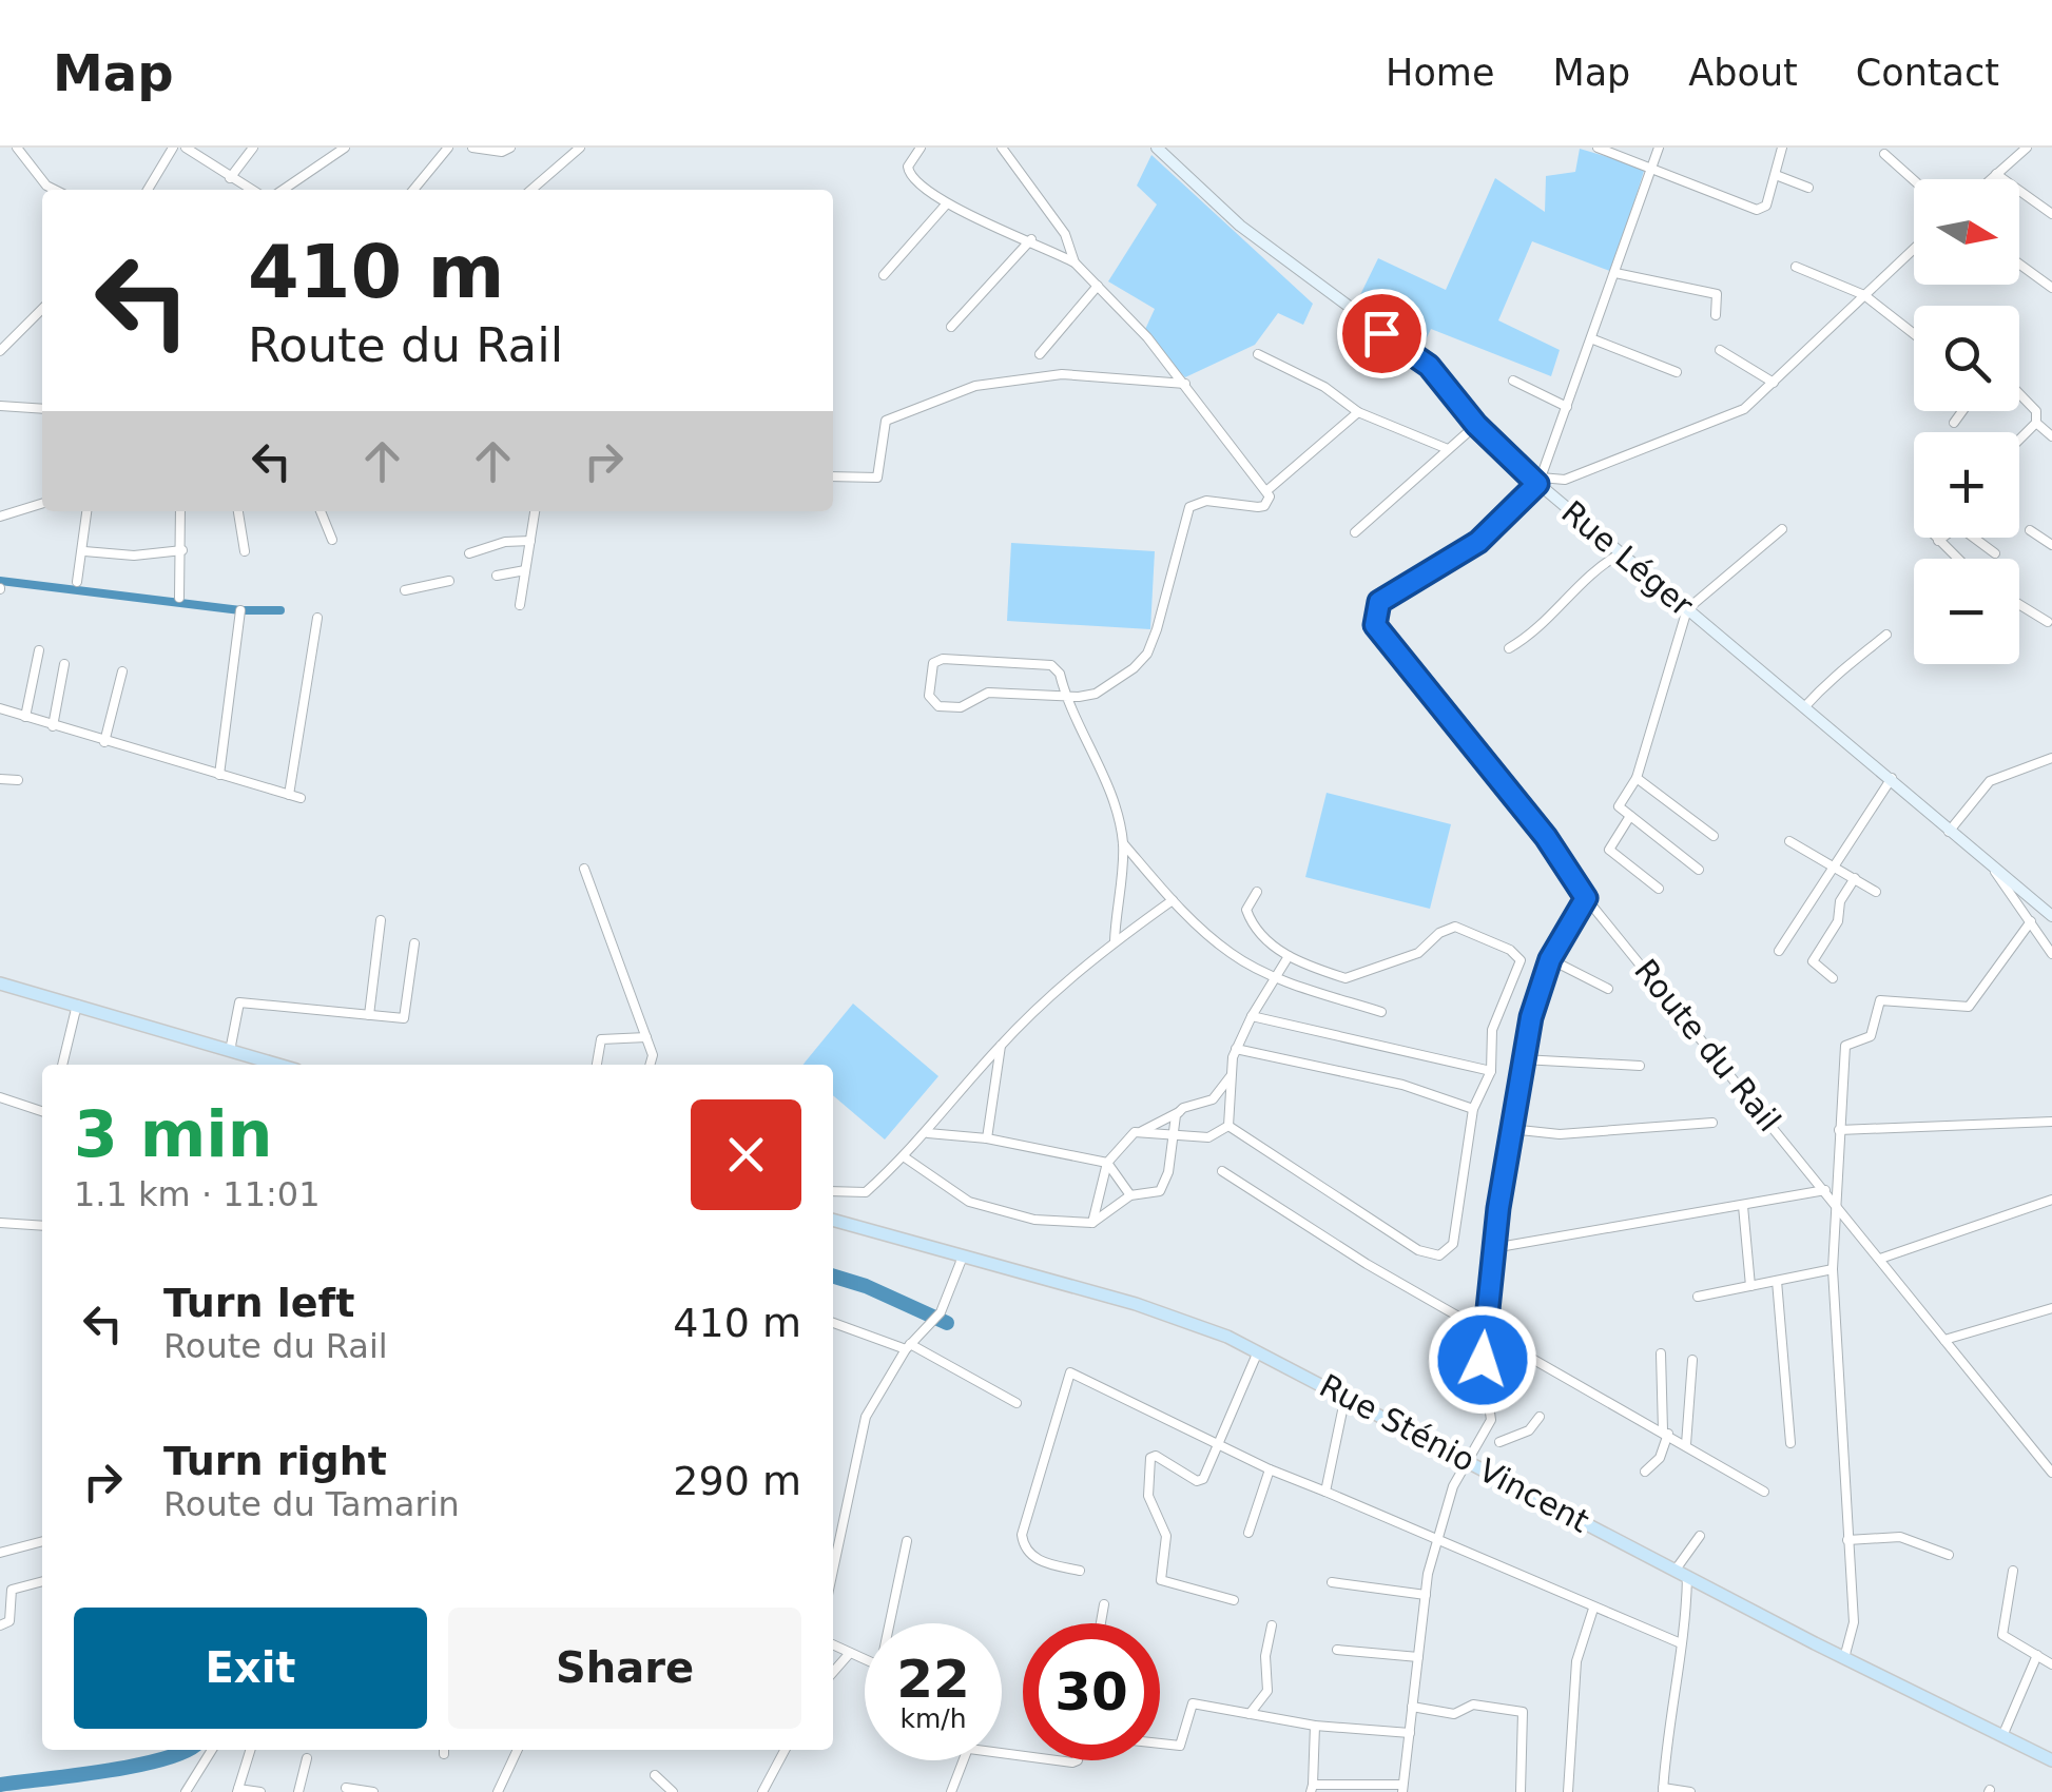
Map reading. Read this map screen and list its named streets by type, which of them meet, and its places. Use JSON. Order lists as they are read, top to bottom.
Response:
{
  "streets": {
    "main road": ["Rue Sténio Vincent"],
    "street": ["Rue Léger", "Route du Rail"]
  },
  "crossings": [
    ["Rue Léger", "Route du Rail"]
  ],
  "north": "right",
  "page": {
    "header": "Map",
    "nav": [
      "Home",
      "Map",
      "About",
      "Contact"
    ],
    "map_buttons": ["+", "−"],
    "turn": ["410 m", "Route du Rail"],
    "heading": ["3 min", "1.1 km · 11:01"],
    "list": [
      {
        "name": "Turn left",
        "note": "Route du Rail",
        "value": "410 m"
      },
      {
        "name": "Turn right",
        "note": "Route du Tamarin",
        "value": "290 m"
      }
    ],
    "buttons": ["Exit", "Share"],
    "speed": "22 km/h",
    "limit": "30"
  }
}
